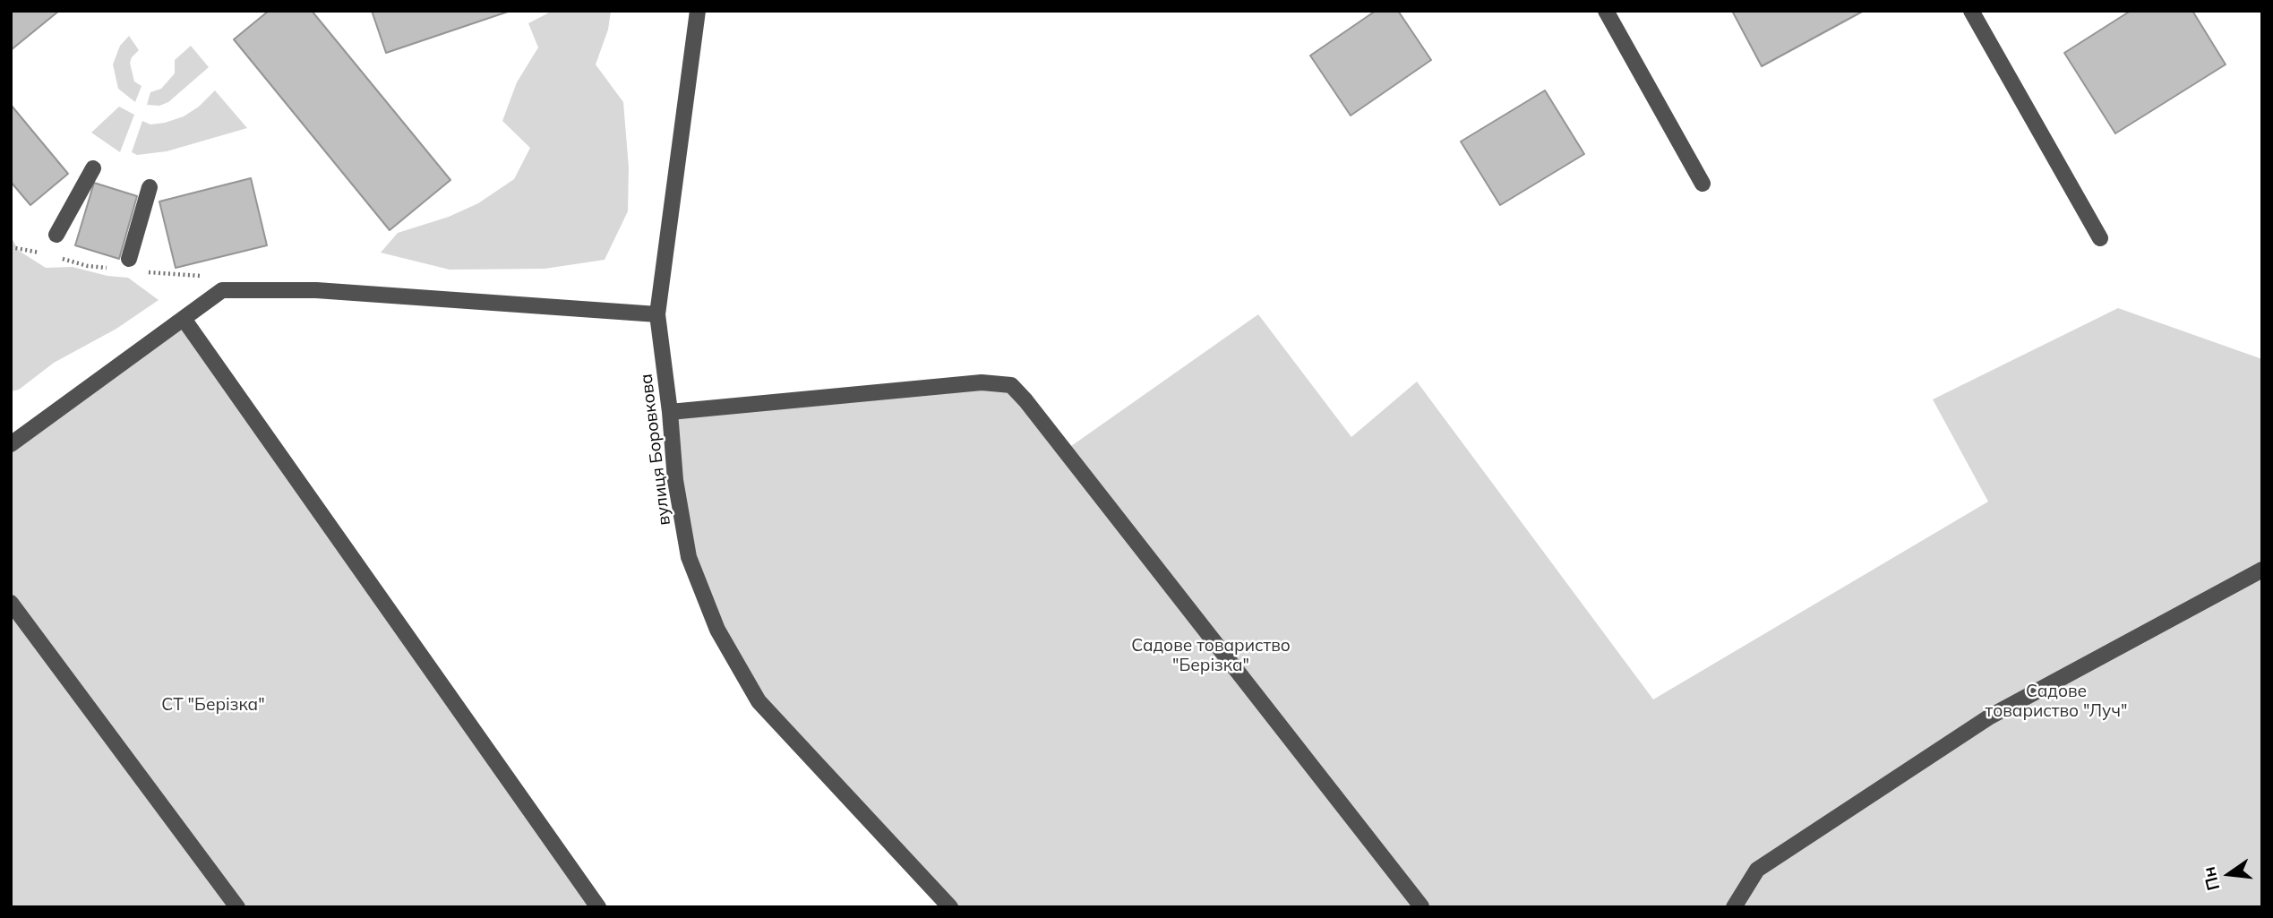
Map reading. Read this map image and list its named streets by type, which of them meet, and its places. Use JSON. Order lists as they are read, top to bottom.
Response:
{
  "streets": {
    "street": ["вулиця Боровкова"]
  },
  "parks": ["Садове товариство \"Берізка\"", "Садове товариство \"Луч\"", "СТ \"Берізка\""],
  "north": "left"
}
